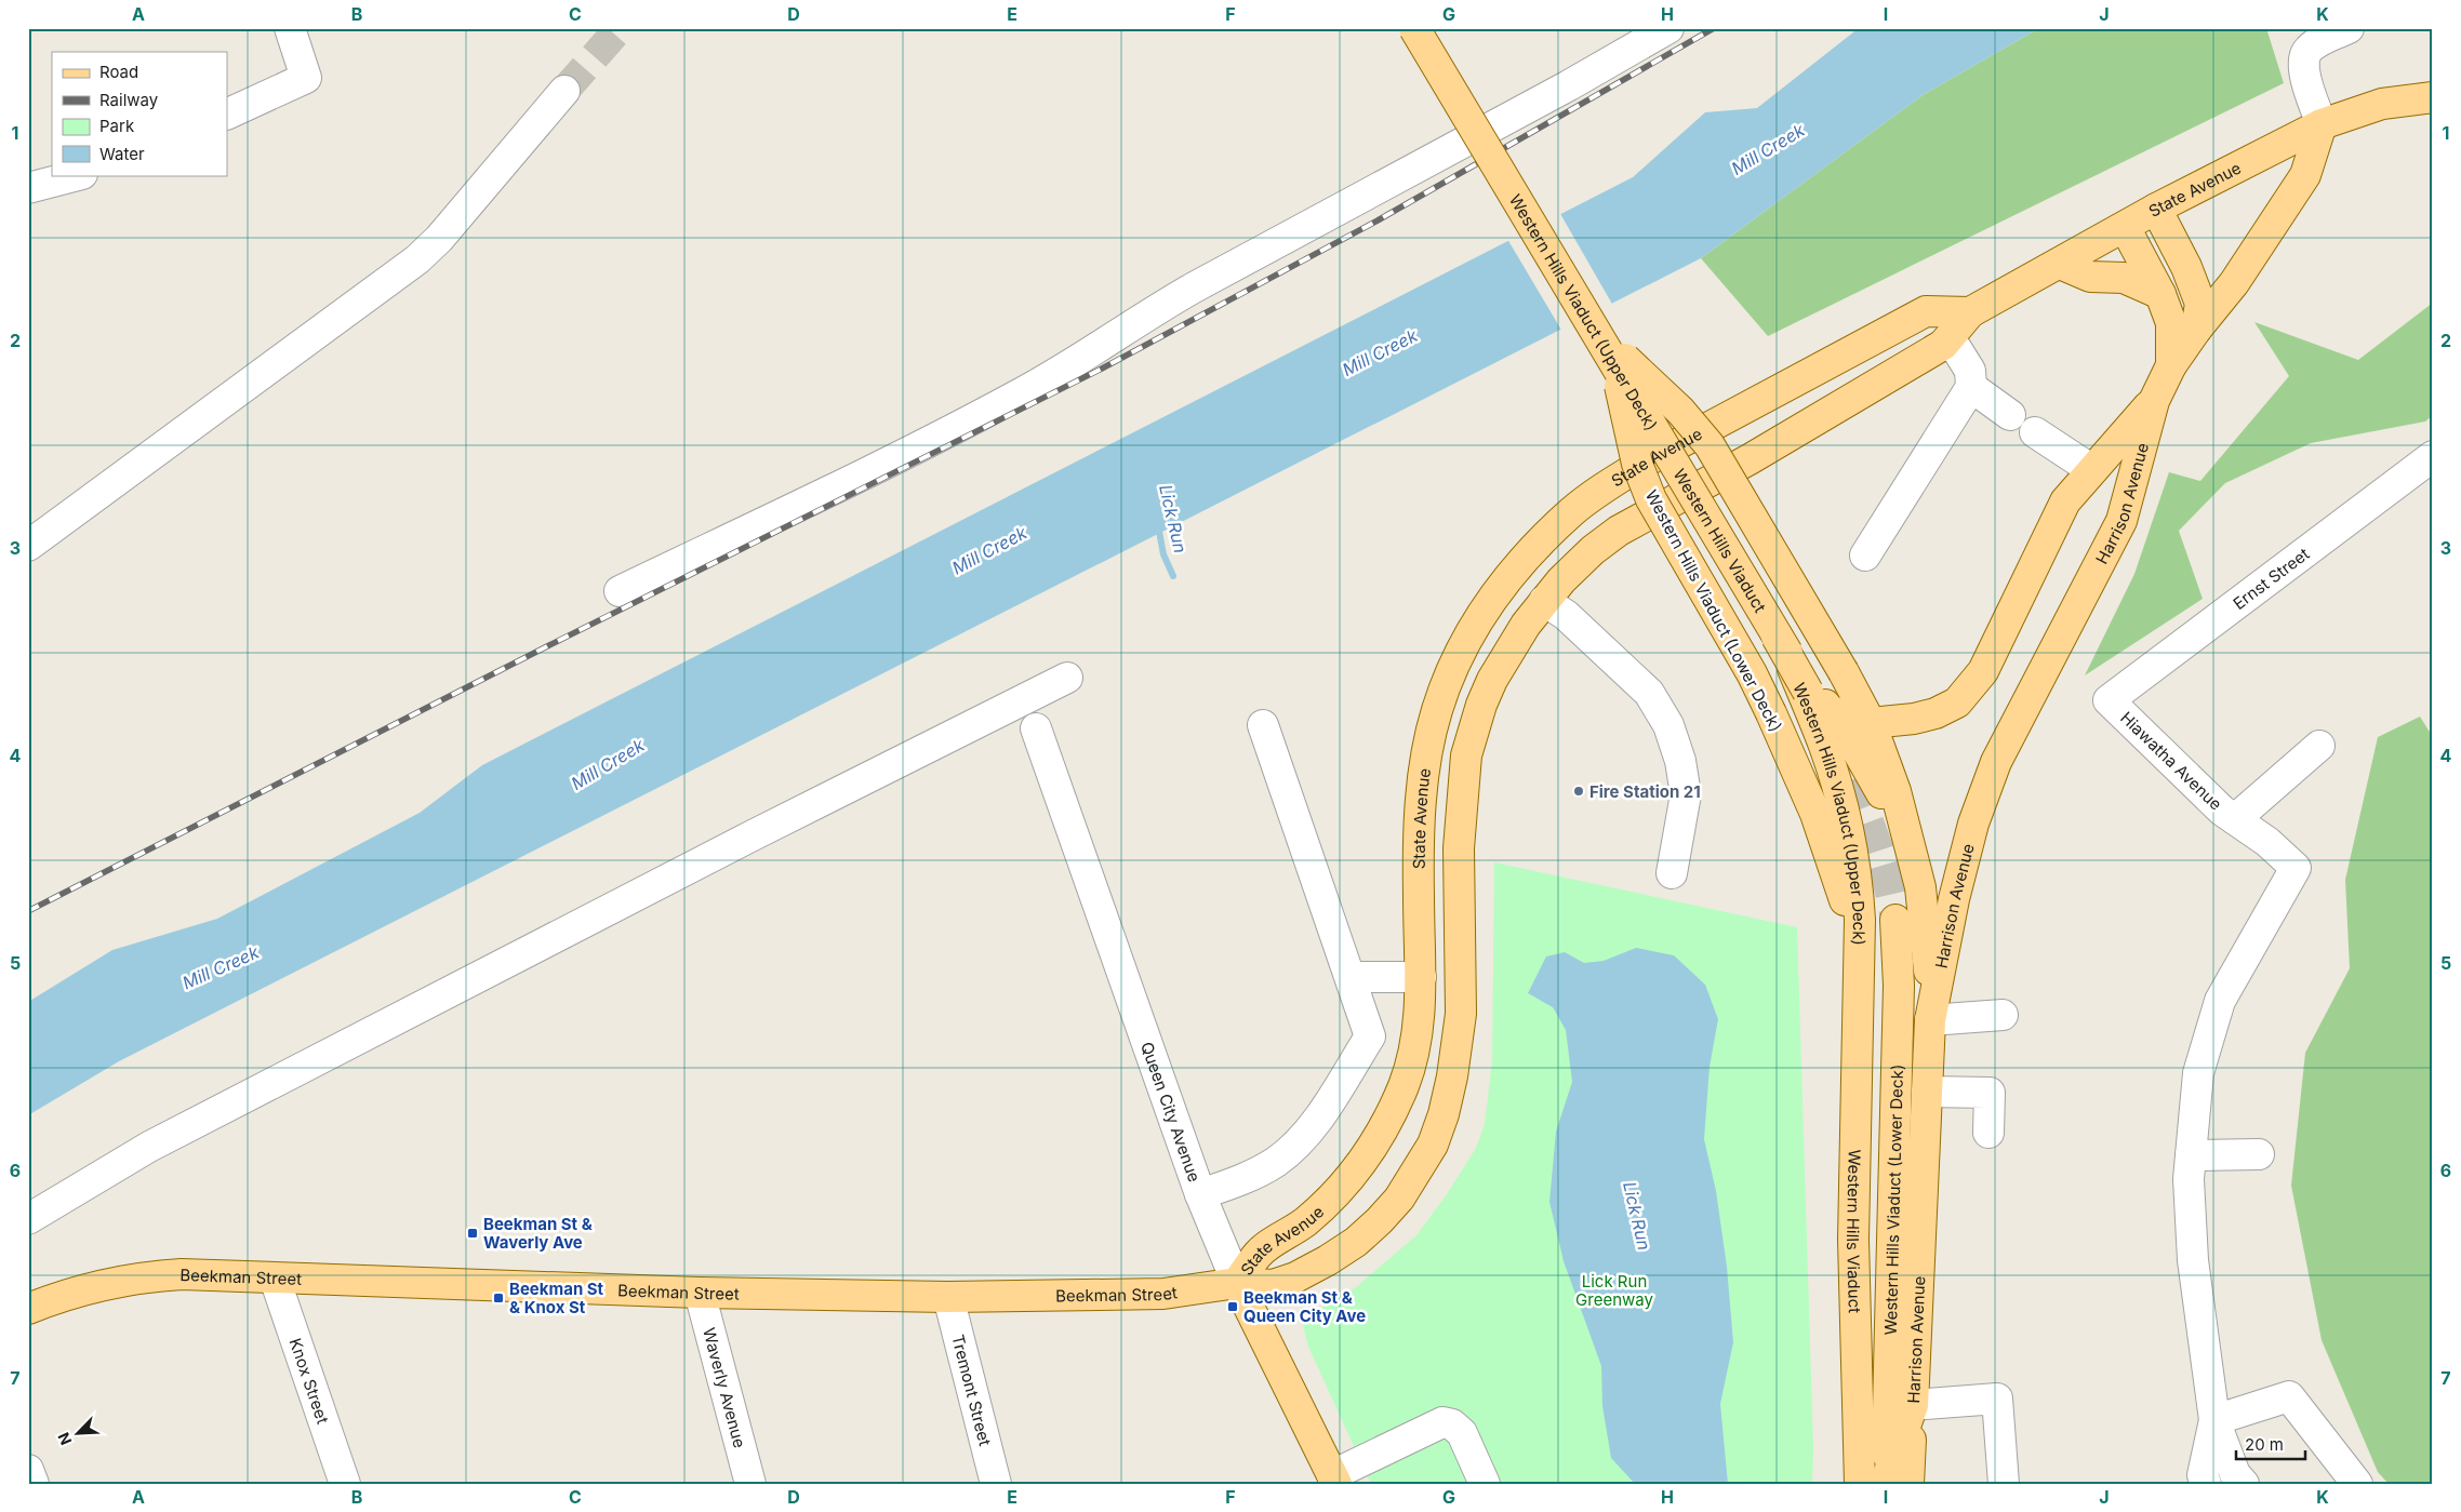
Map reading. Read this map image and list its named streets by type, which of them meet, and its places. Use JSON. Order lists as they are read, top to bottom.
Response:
{
  "streets": {
    "main road": [
      "State Avenue",
      "Western Hills Viaduct (Upper Deck)",
      "Harrison Avenue",
      "Western Hills Viaduct",
      "Western Hills Viaduct (Lower Deck)",
      "Queen City Avenue",
      "Beekman Street"
    ],
    "street": [
      "Ernst Street",
      "Hiawatha Avenue",
      "Knox Street",
      "Waverly Avenue",
      "Tremont Street"
    ]
  },
  "crossings": [
    ["State Avenue", "Harrison Avenue"],
    ["State Avenue", "Queen City Avenue"],
    ["State Avenue", "Beekman Street"],
    ["Western Hills Viaduct (Upper Deck)", "Western Hills Viaduct"],
    ["Western Hills Viaduct (Upper Deck)", "Western Hills Viaduct (Lower Deck)"],
    ["Harrison Avenue", "Western Hills Viaduct"],
    ["Harrison Avenue", "Western Hills Viaduct (Lower Deck)"],
    ["Western Hills Viaduct", "Western Hills Viaduct (Lower Deck)"],
    ["Ernst Street", "Hiawatha Avenue"],
    ["Queen City Avenue", "Beekman Street"],
    ["Beekman Street", "Knox Street"],
    ["Beekman Street", "Waverly Avenue"],
    ["Beekman Street", "Tremont Street"]
  ],
  "water": ["Mill Creek", "Lick Run"],
  "parks": ["Lick Run Greenway"],
  "places": {
    "other": ["Fire Station 21"],
    "transit": ["Beekman St & Waverly Ave", "Beekman St & Knox St", "Beekman St & Queen City Ave"]
  },
  "legend": [
    "Road",
    "Railway",
    "Park",
    "Water"
  ],
  "scale_bar": "20 m",
  "north": "bottom left",
  "grid": {
    "columns": [
      "A",
      "B",
      "C",
      "D",
      "E",
      "F",
      "G",
      "H",
      "I",
      "J",
      "K"
    ],
    "rows": [
      "1",
      "2",
      "3",
      "4",
      "5",
      "6",
      "7"
    ]
  }
}
